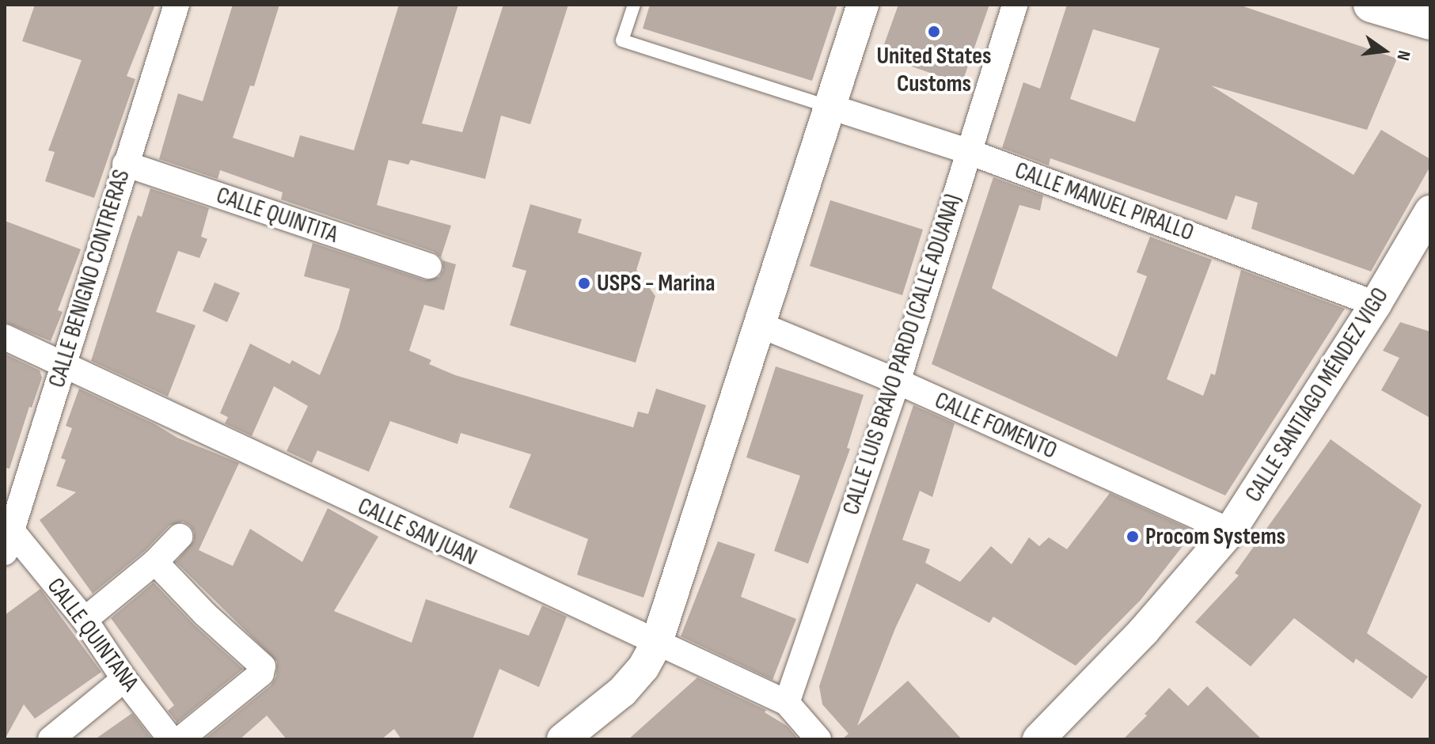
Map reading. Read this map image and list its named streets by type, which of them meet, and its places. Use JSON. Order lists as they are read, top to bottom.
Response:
{
  "streets": {
    "street": [
      "CALLE MANUEL PIRALLO",
      "CALLE QUINTITA",
      "CALLE BENIGNO CONTRERAS",
      "CALLE LUIS BRAVO PARDO (CALLE ADUANA)",
      "CALLE SANTIAGO MÉNDEZ VIGO",
      "CALLE FOMENTO",
      "CALLE SAN JUAN",
      "CALLE QUINTANA"
    ]
  },
  "crossings": [
    ["CALLE MANUEL PIRALLO", "CALLE LUIS BRAVO PARDO (CALLE ADUANA)"],
    ["CALLE MANUEL PIRALLO", "CALLE SANTIAGO MÉNDEZ VIGO"],
    ["CALLE QUINTITA", "CALLE BENIGNO CONTRERAS"],
    ["CALLE BENIGNO CONTRERAS", "CALLE SAN JUAN"],
    ["CALLE BENIGNO CONTRERAS", "CALLE QUINTANA"],
    ["CALLE LUIS BRAVO PARDO (CALLE ADUANA)", "CALLE FOMENTO"],
    ["CALLE LUIS BRAVO PARDO (CALLE ADUANA)", "CALLE SAN JUAN"],
    ["CALLE SANTIAGO MÉNDEZ VIGO", "CALLE FOMENTO"]
  ],
  "places": ["United States Customs", "USPS - Marina", "Procom Systems"],
  "north": "right"
}
